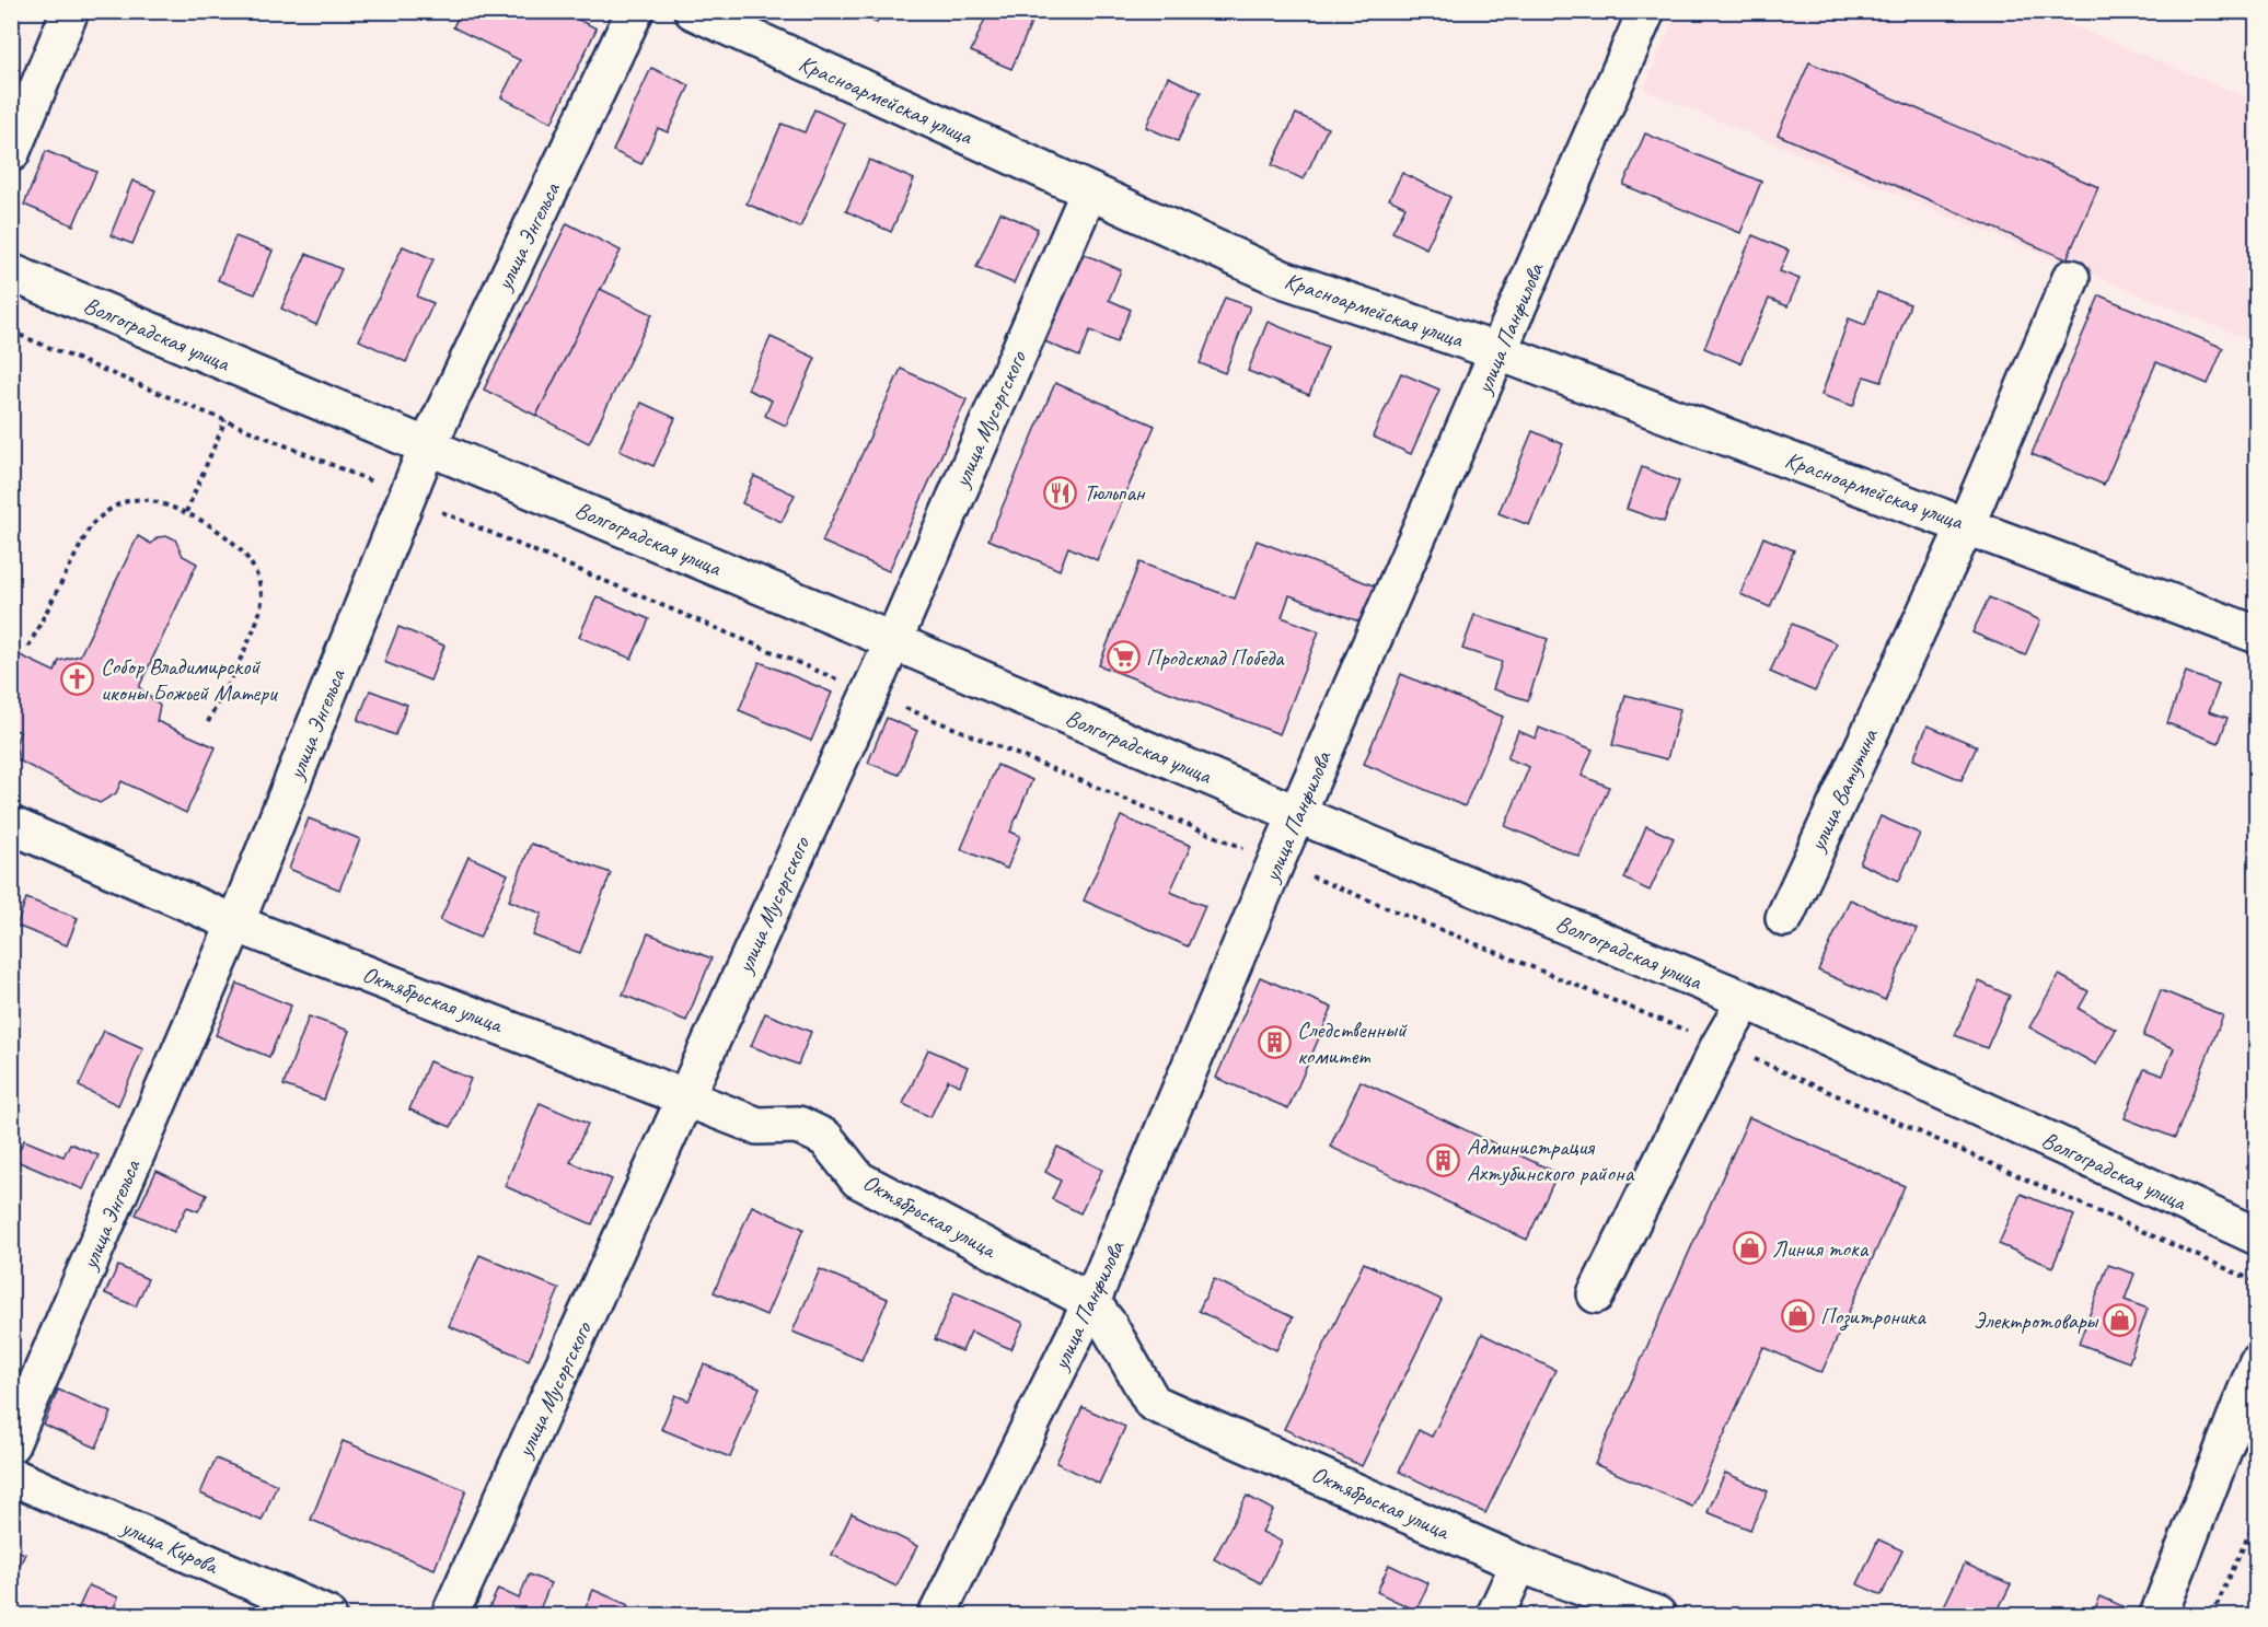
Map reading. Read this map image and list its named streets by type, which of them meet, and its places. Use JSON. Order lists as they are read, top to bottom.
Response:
{
  "streets": {
    "street": [
      "Красноармейская улица",
      "улица Энгельса",
      "улица Панфилова",
      "Волгоградская улица",
      "улица Мусоргского",
      "улица Ватутина",
      "Октябрьская улица",
      "улица Кирова"
    ]
  },
  "crossings": [
    ["Красноармейская улица", "улица Панфилова"],
    ["Красноармейская улица", "улица Мусоргского"],
    ["Красноармейская улица", "улица Ватутина"],
    ["улица Энгельса", "Волгоградская улица"],
    ["улица Энгельса", "Октябрьская улица"],
    ["улица Панфилова", "Волгоградская улица"],
    ["улица Панфилова", "Октябрьская улица"],
    ["Волгоградская улица", "улица Мусоргского"],
    ["улица Мусоргского", "Октябрьская улица"]
  ],
  "places": {
    "restaurant": ["Тюльпан"],
    "supermarket": ["Продсклад Победа"],
    "church": ["Собор Владимирской иконы Божьей Матери"],
    "building": ["Следственный комитет", "Администрация Ахтубинского района"],
    "shop": ["Линия тока", "Позитроника", "Электротовары"]
  }
}
